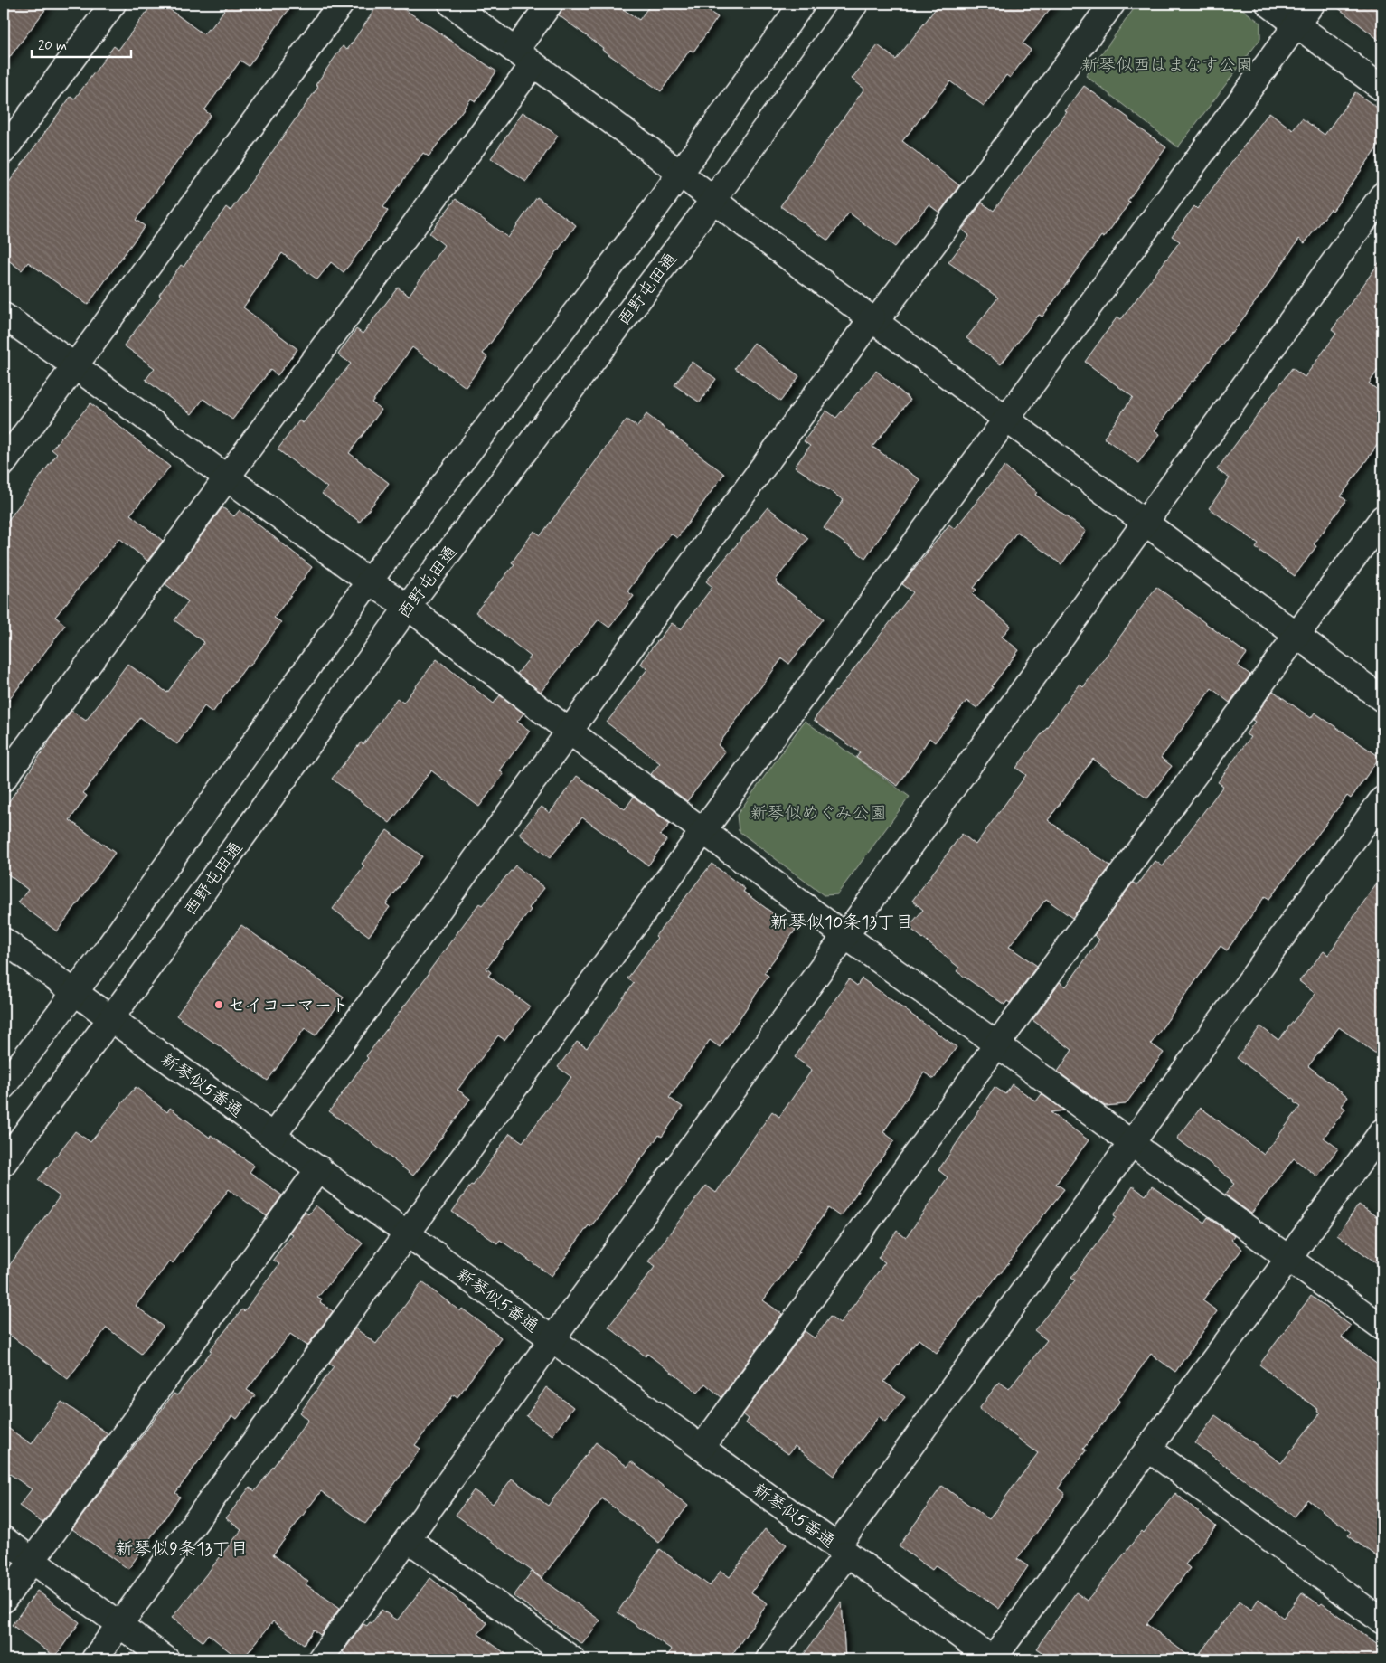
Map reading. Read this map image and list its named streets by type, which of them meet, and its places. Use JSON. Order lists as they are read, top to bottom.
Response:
{
  "streets": {
    "street": ["西野屯田通", "新琴似5番通"]
  },
  "crossings": [
    ["西野屯田通", "新琴似5番通"]
  ],
  "districts": ["新琴似10条13丁目", "新琴似9条13丁目"],
  "parks": ["新琴似西はまなす公園", "新琴似めぐみ公園"],
  "places": ["セイコーマート"],
  "scale_bar": "20 m"
}
